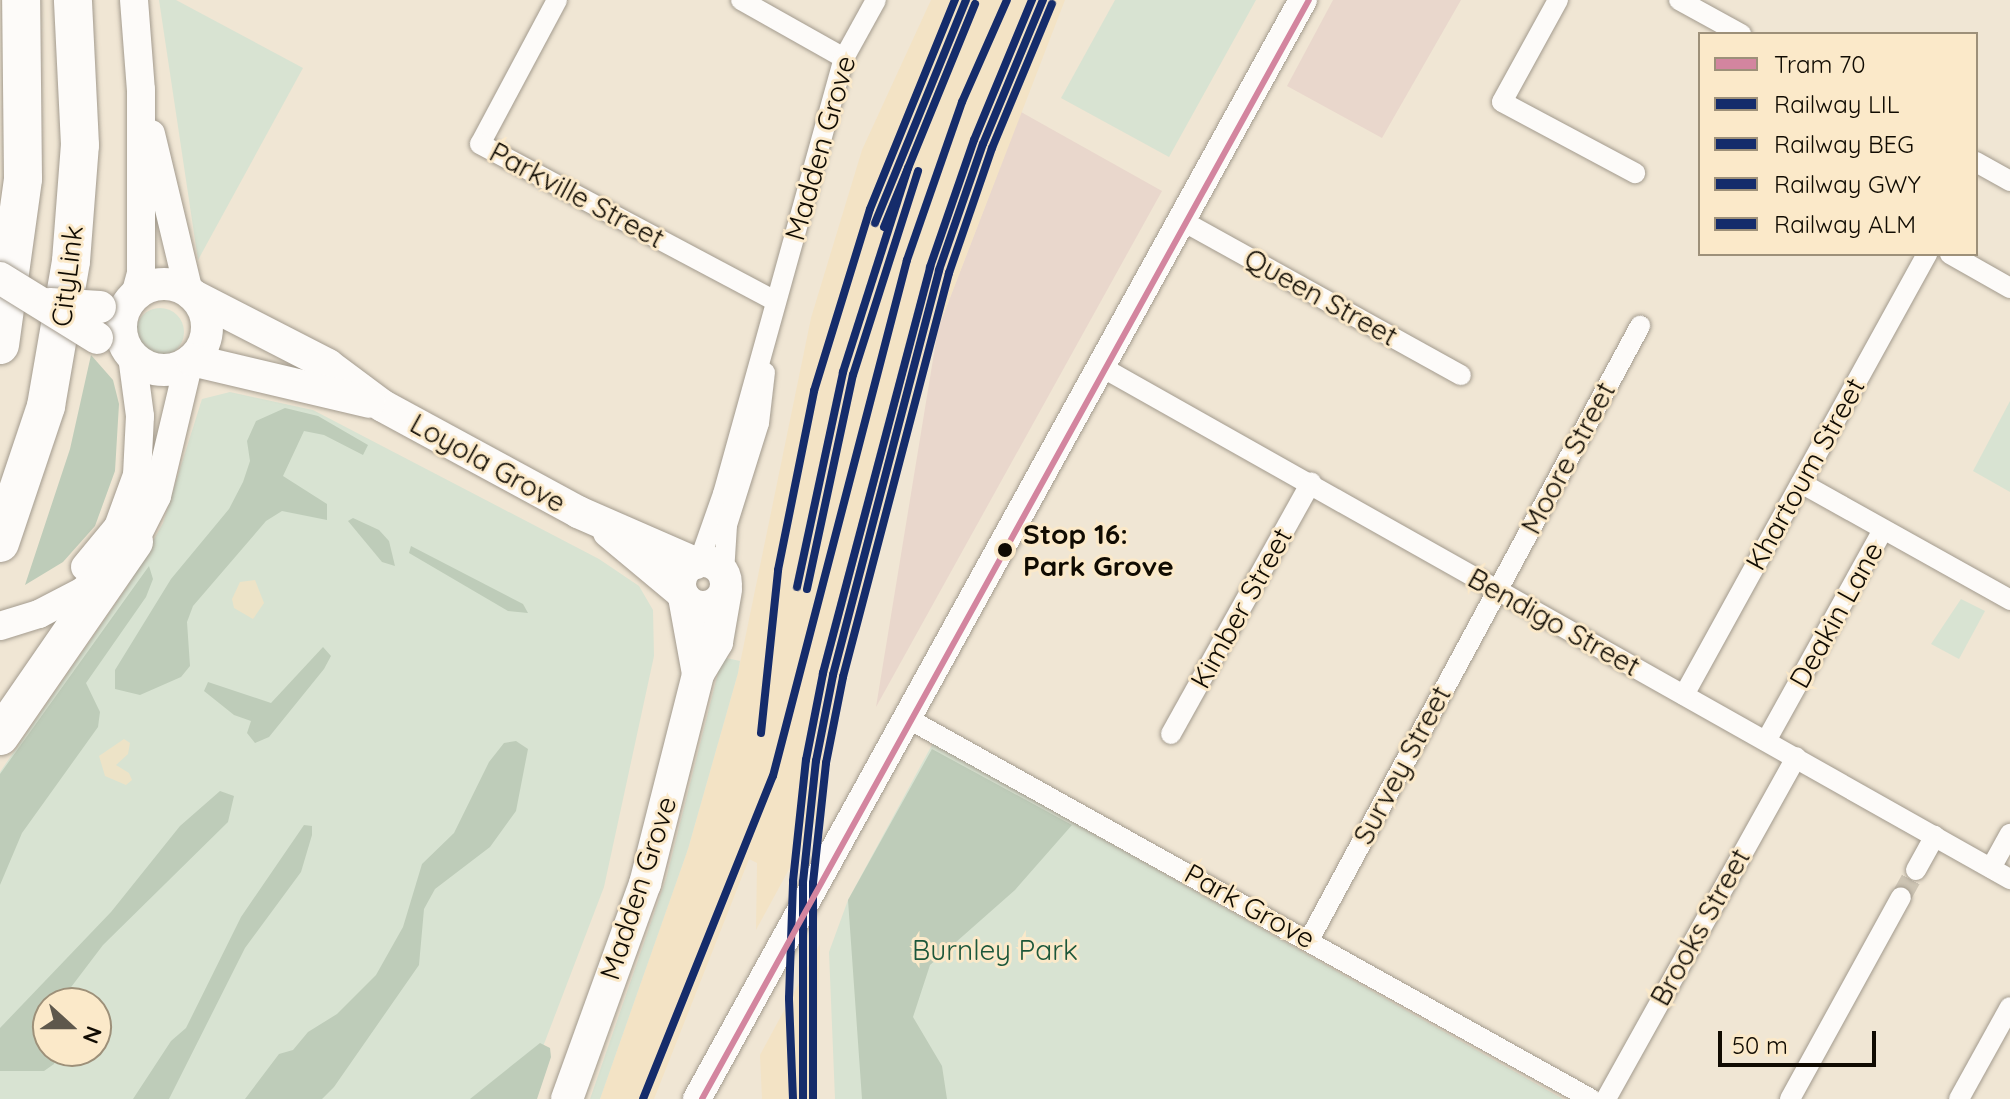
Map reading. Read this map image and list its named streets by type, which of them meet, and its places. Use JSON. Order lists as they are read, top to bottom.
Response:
{
  "streets": {
    "highway": ["CityLink"],
    "main road": ["Madden Grove", "Loyola Grove"],
    "street": [
      "Parkville Street",
      "Queen Street",
      "Moore Street",
      "Khartoum Street",
      "Kimber Street",
      "Deakin Lane",
      "Bendigo Street",
      "Survey Street",
      "Park Grove",
      "Brooks Street"
    ]
  },
  "crossings": [
    ["Madden Grove", "Parkville Street"],
    ["Madden Grove", "Loyola Grove"],
    ["Moore Street", "Bendigo Street"],
    ["Moore Street", "Survey Street"],
    ["Khartoum Street", "Deakin Lane"],
    ["Khartoum Street", "Bendigo Street"],
    ["Kimber Street", "Bendigo Street"],
    ["Deakin Lane", "Bendigo Street"],
    ["Bendigo Street", "Survey Street"],
    ["Bendigo Street", "Brooks Street"],
    ["Survey Street", "Park Grove"]
  ],
  "parks": ["Burnley Park"],
  "places": ["Stop 16: Park Grove"],
  "lines": [
    "tram line 70",
    "rail line LIL",
    "rail line GWY",
    "rail line ALM",
    "rail line BEG"
  ],
  "legend": [
    "Tram 70",
    "Railway LIL",
    "Railway BEG",
    "Railway GWY",
    "Railway ALM"
  ],
  "scale_bar": "50 m",
  "north": "right"
}
